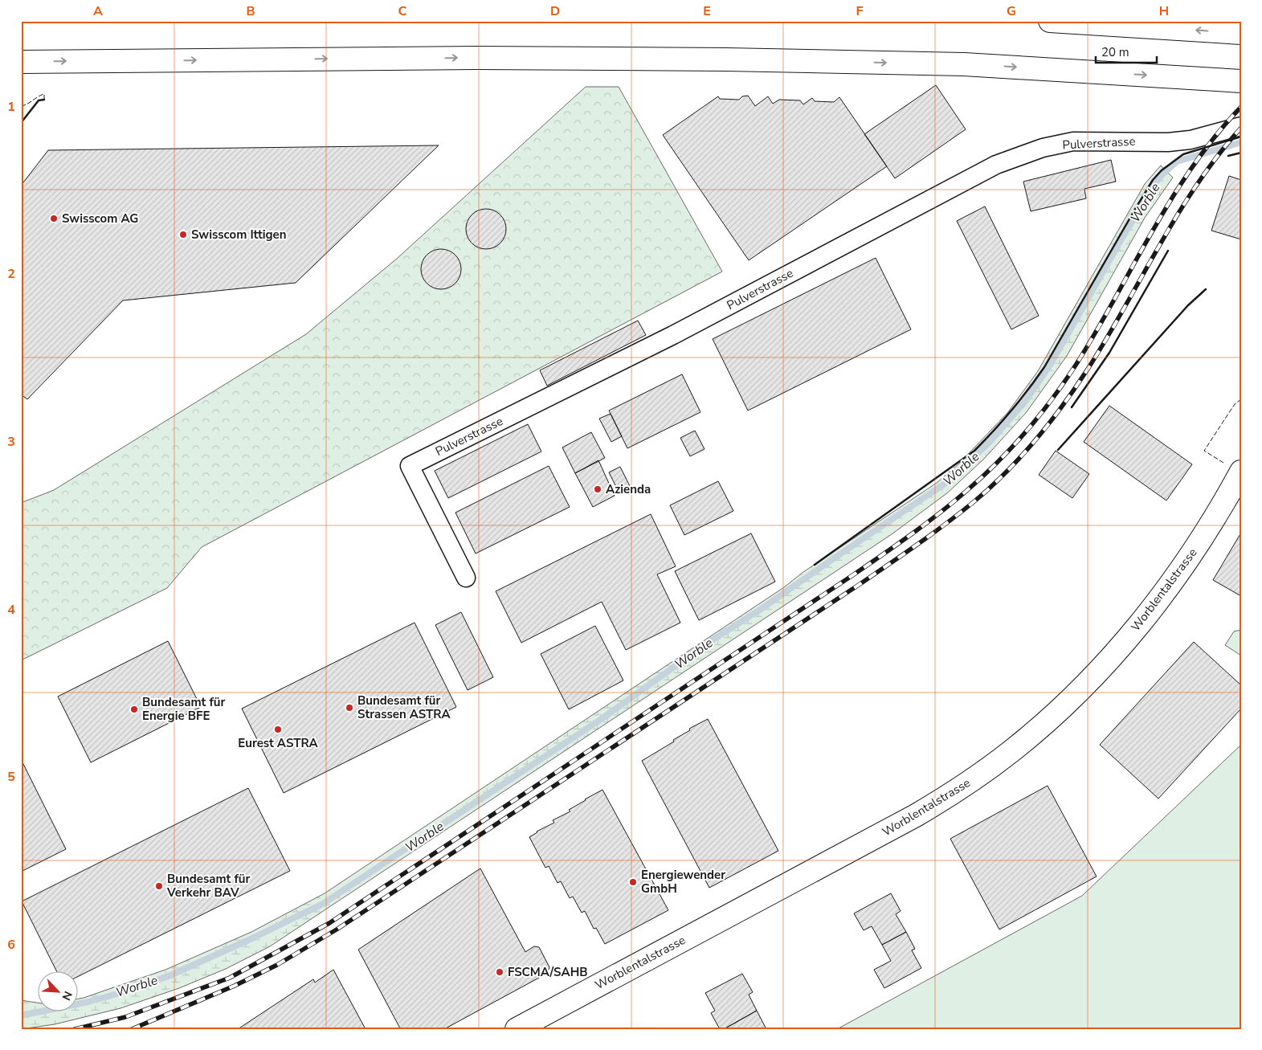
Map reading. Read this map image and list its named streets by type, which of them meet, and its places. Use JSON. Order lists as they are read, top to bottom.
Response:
{
  "streets": {
    "main road": ["Worblentalstrasse"],
    "street": ["Pulverstrasse"]
  },
  "water": ["Worble"],
  "places": [
    "Swisscom AG",
    "Swisscom Ittigen",
    "Azienda",
    "Bundesamt für Strassen ASTRA",
    "Bundesamt für Energie BFE",
    "Eurest ASTRA",
    "Energiewender GmbH",
    "Bundesamt für Verkehr BAV",
    "FSCMA/SAHB"
  ],
  "scale_bar": "20 m",
  "north": "bottom right",
  "grid": {
    "columns": [
      "A",
      "B",
      "C",
      "D",
      "E",
      "F",
      "G",
      "H"
    ],
    "rows": [
      "1",
      "2",
      "3",
      "4",
      "5",
      "6"
    ]
  }
}
